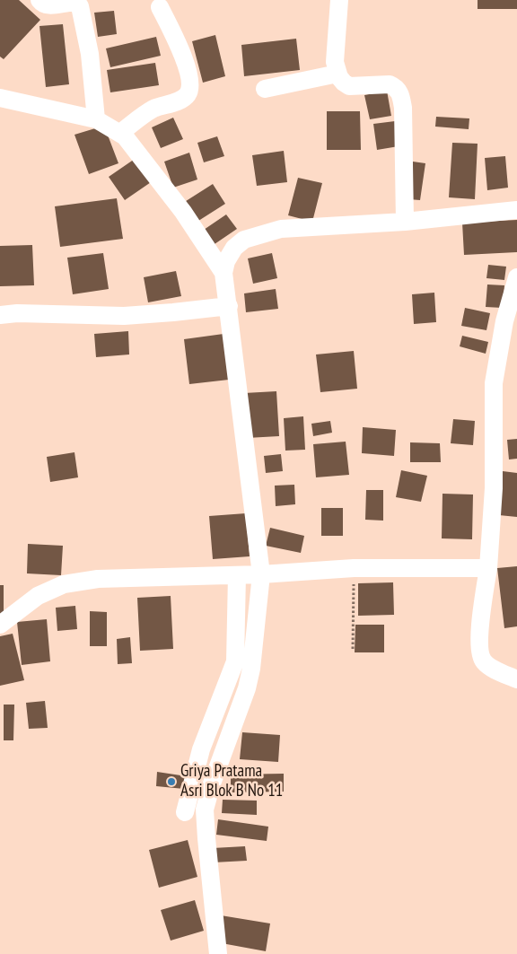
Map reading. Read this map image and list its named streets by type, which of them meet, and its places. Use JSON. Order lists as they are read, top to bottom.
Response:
{
  "places": ["Griya Pratama Asri Blok B No 11"]
}
